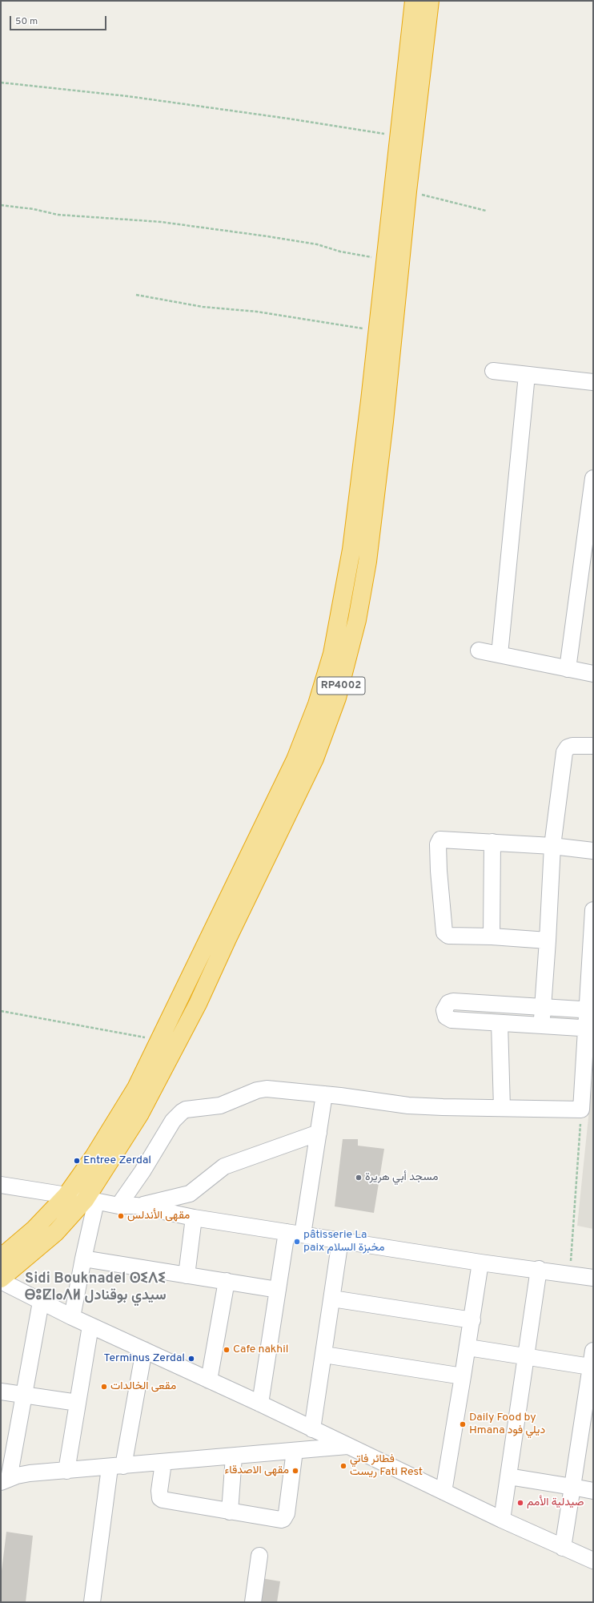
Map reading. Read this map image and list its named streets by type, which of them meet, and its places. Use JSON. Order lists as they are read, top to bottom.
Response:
{
  "streets": {
    "highway": ["RP4002"]
  },
  "districts": ["Sidi Bouknadel ⵙⵉⴷⵉ ⴱⵓⵇⵏⴰⴷⵍ سيدي بوقنادل"],
  "places": [
    "Entree Zerdal",
    "مسجد أبي هريرة",
    "مقهى الأندلس",
    "pâtisserie La paix مخبزة السلام",
    "Cafe nakhil",
    "Terminus Zerdal",
    "مقعى الخالدات",
    "Daily Food by Hmana ديلي فود",
    "فطائر فاتي ريست Fati Rest",
    "مقهى الاصدقاء",
    "صيدلية الأمم"
  ],
  "scale_bar": "50 m"
}
